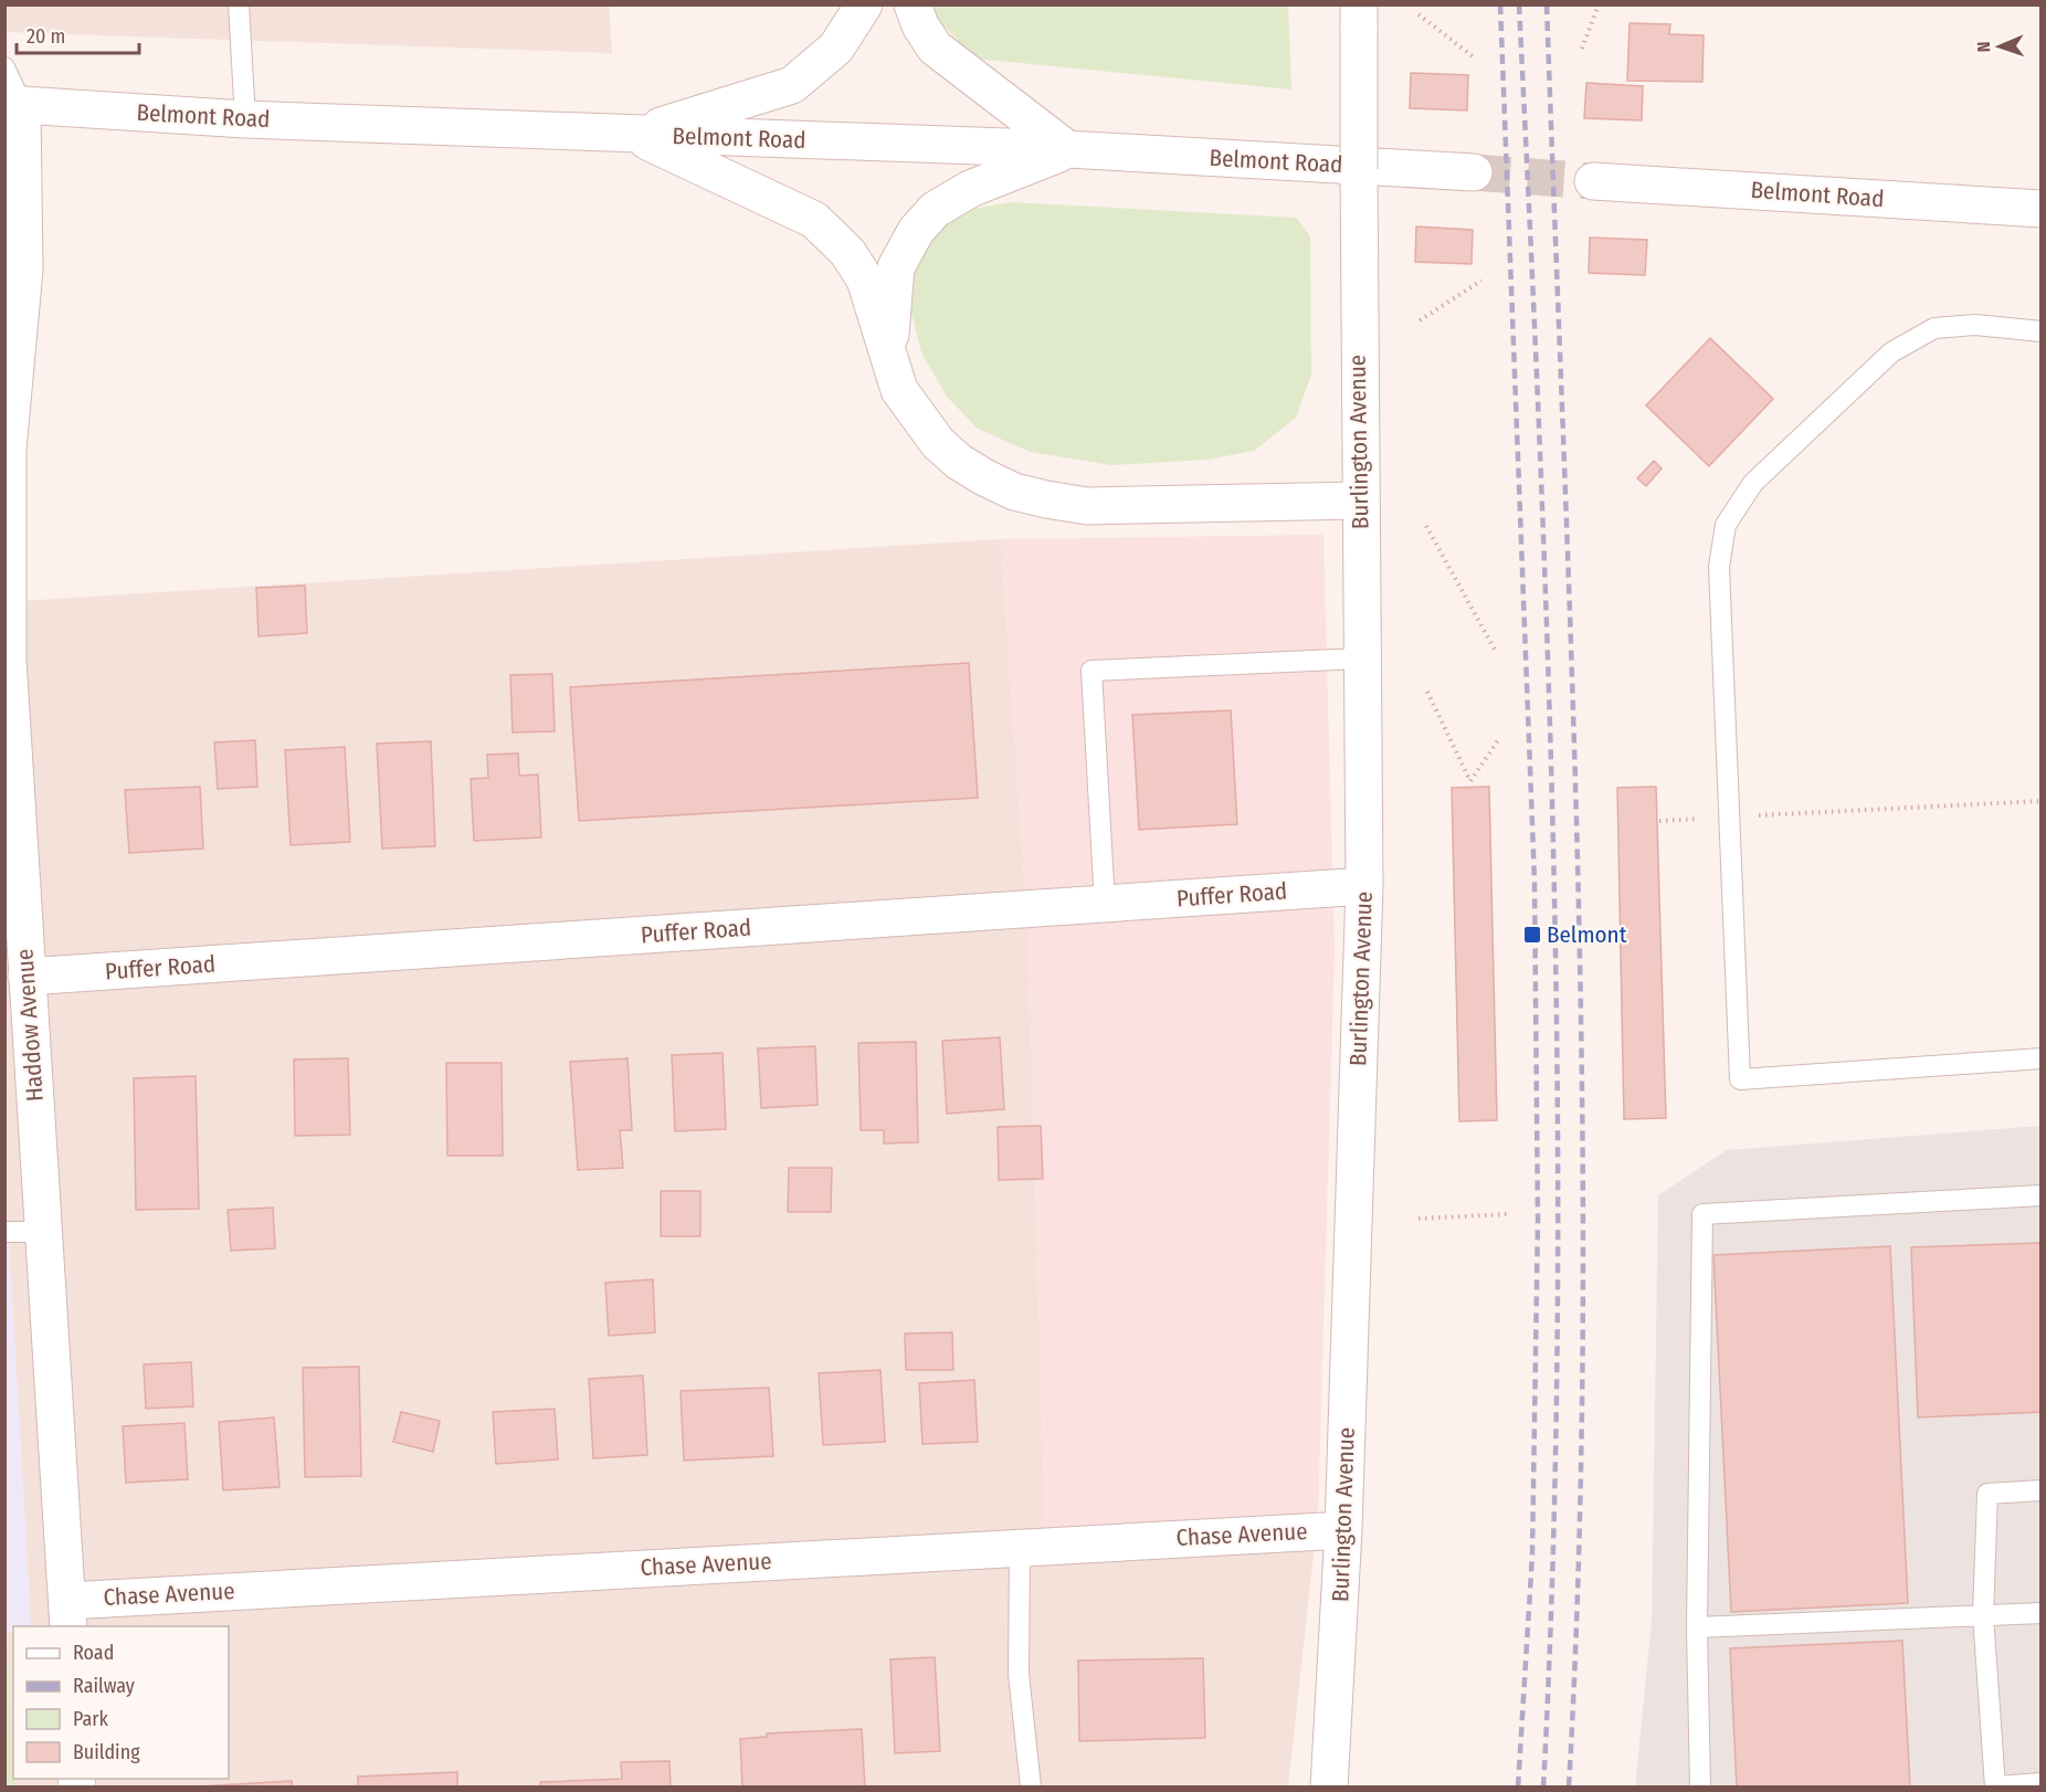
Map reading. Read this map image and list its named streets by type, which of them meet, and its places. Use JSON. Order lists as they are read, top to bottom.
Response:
{
  "streets": {
    "street": [
      "Belmont Road",
      "Burlington Avenue",
      "Puffer Road",
      "Haddow Avenue",
      "Chase Avenue"
    ]
  },
  "crossings": [
    ["Belmont Road", "Haddow Avenue"],
    ["Burlington Avenue", "Puffer Road"],
    ["Burlington Avenue", "Chase Avenue"],
    ["Puffer Road", "Haddow Avenue"],
    ["Haddow Avenue", "Chase Avenue"]
  ],
  "places": {
    "transit": ["Belmont"]
  },
  "legend": [
    "Road",
    "Railway",
    "Park",
    "Building"
  ],
  "scale_bar": "20 m",
  "north": "left"
}
